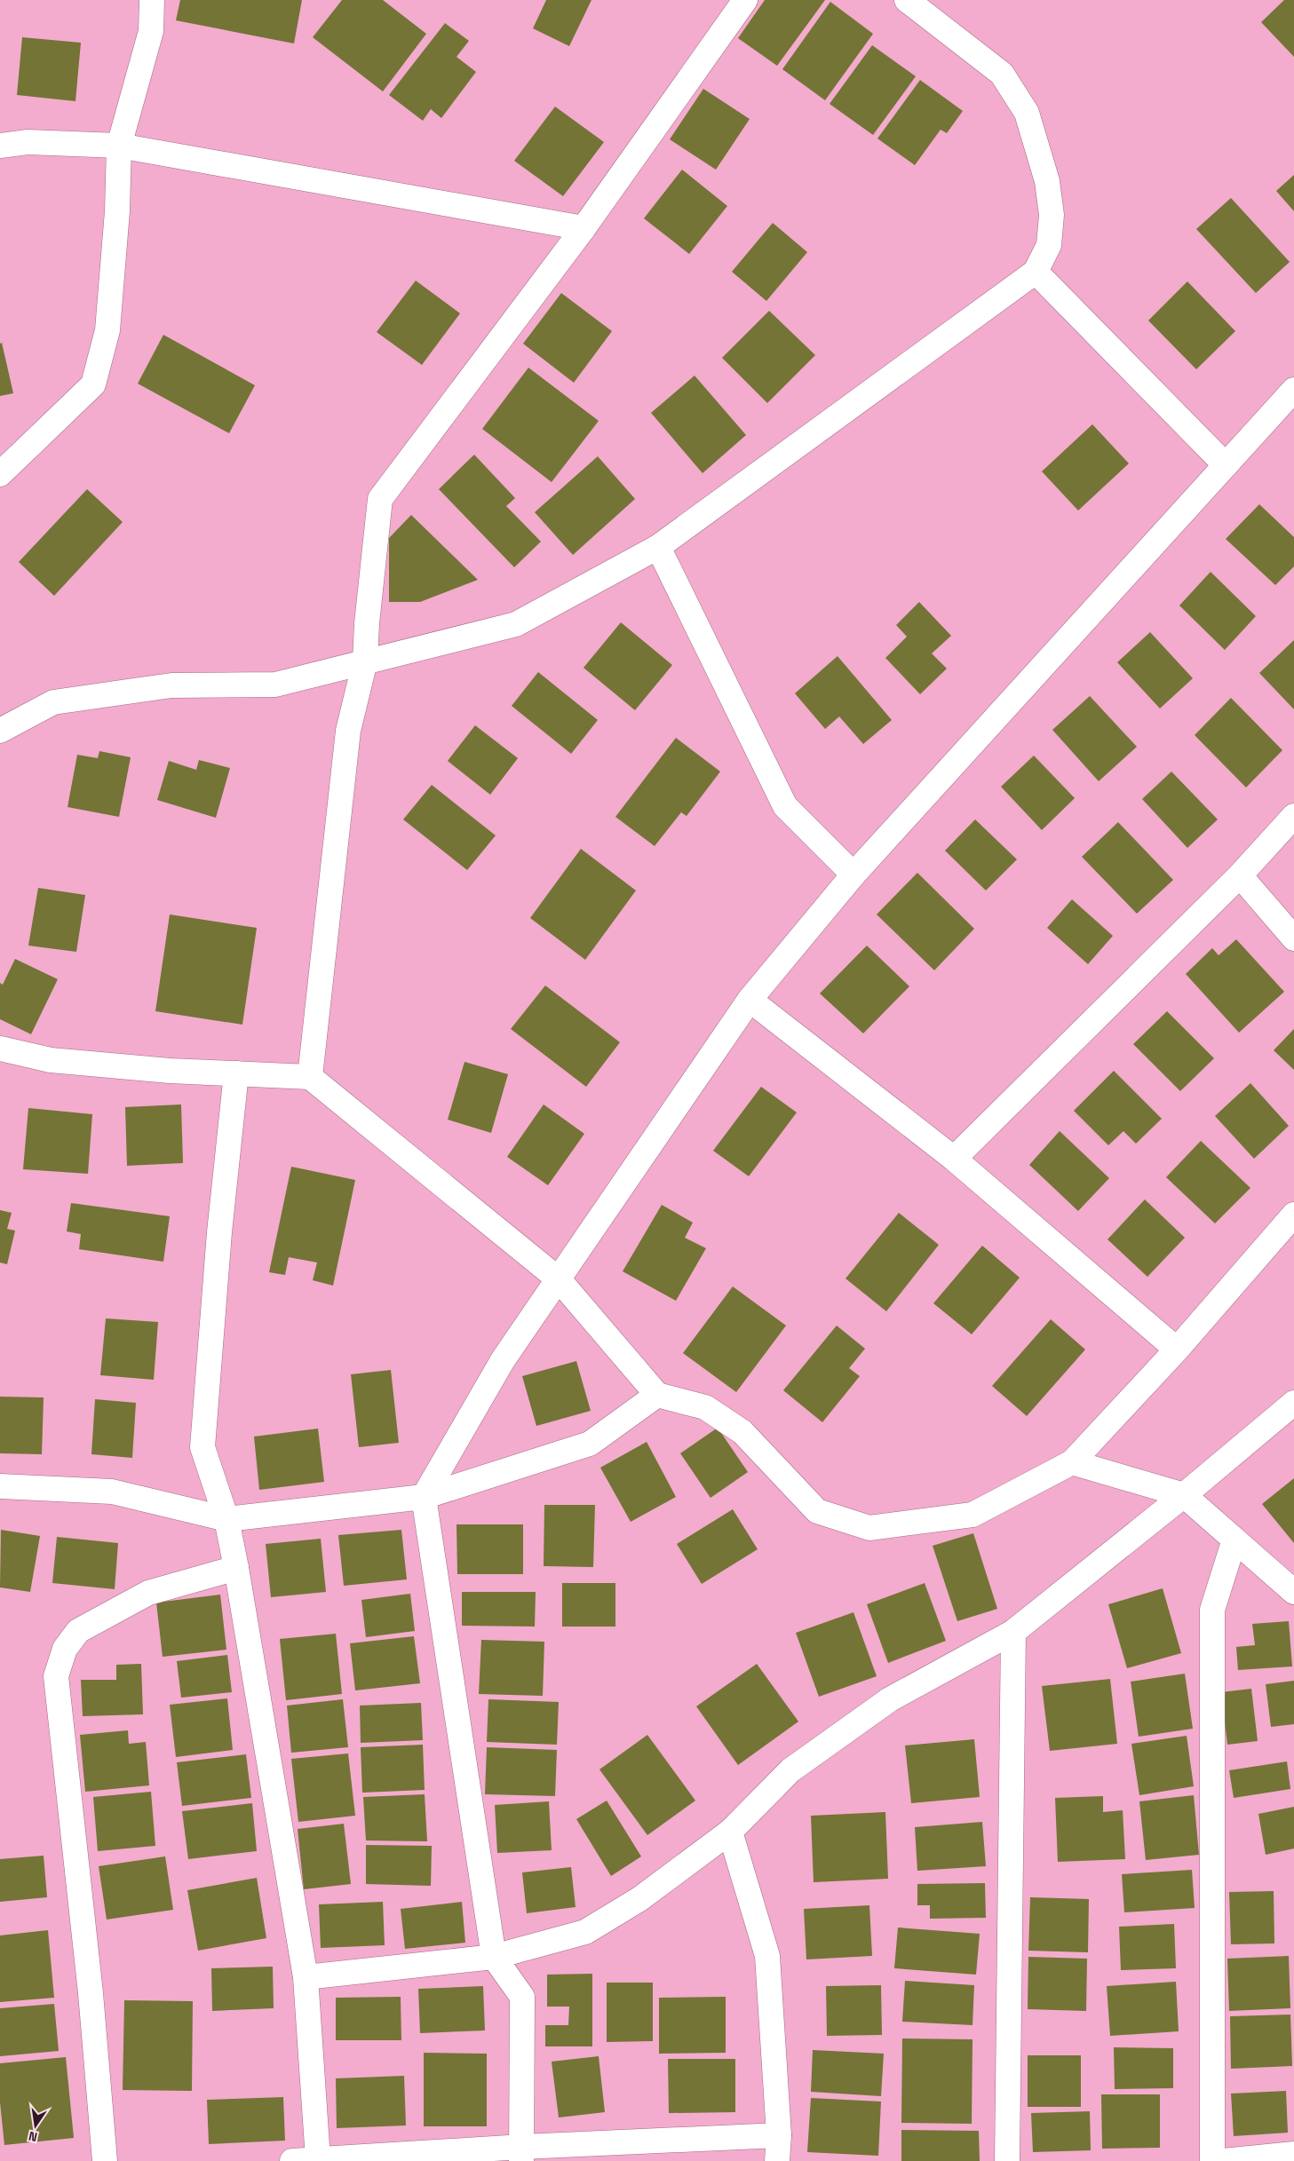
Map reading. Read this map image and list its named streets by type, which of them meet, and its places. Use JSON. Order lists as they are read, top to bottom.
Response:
{
  "north": "bottom"
}
